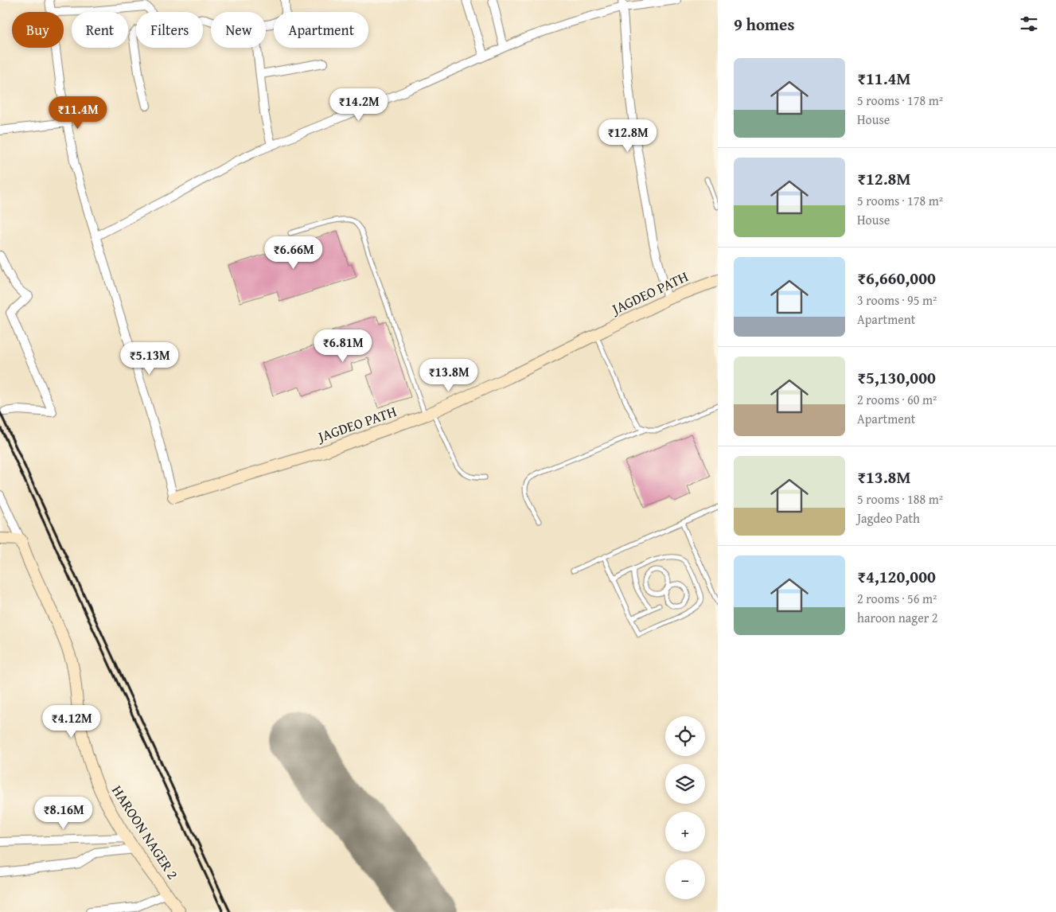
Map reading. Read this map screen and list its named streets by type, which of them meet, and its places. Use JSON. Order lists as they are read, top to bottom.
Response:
{
  "streets": {
    "main road": ["JAGDEO PATH", "HAROON NAGER 2"]
  },
  "page": {
    "heading": "9 homes",
    "chip": [
      "Buy",
      "Rent",
      "Filters",
      "New",
      "Apartment"
    ],
    "list": [
      {
        "name": "₹11.4M",
        "note": "5 rooms · 178 m² · House"
      },
      {
        "name": "₹12.8M",
        "note": "5 rooms · 178 m² · House"
      },
      {
        "name": "₹6,660,000",
        "note": "3 rooms · 95 m² · Apartment"
      },
      {
        "name": "₹5,130,000",
        "note": "2 rooms · 60 m² · Apartment"
      },
      {
        "name": "₹13.8M",
        "note": "5 rooms · 188 m² · Jagdeo Path"
      },
      {
        "name": "₹4,120,000",
        "note": "2 rooms · 56 m² · haroon nager 2"
      }
    ],
    "price": [
      "₹14.2M",
      "₹11.4M",
      "₹12.8M",
      "₹6.66M",
      "₹6.81M",
      "₹5.13M",
      "₹13.8M",
      "₹4.12M",
      "₹8.16M"
    ],
    "map_buttons": ["+", "−"]
  }
}
